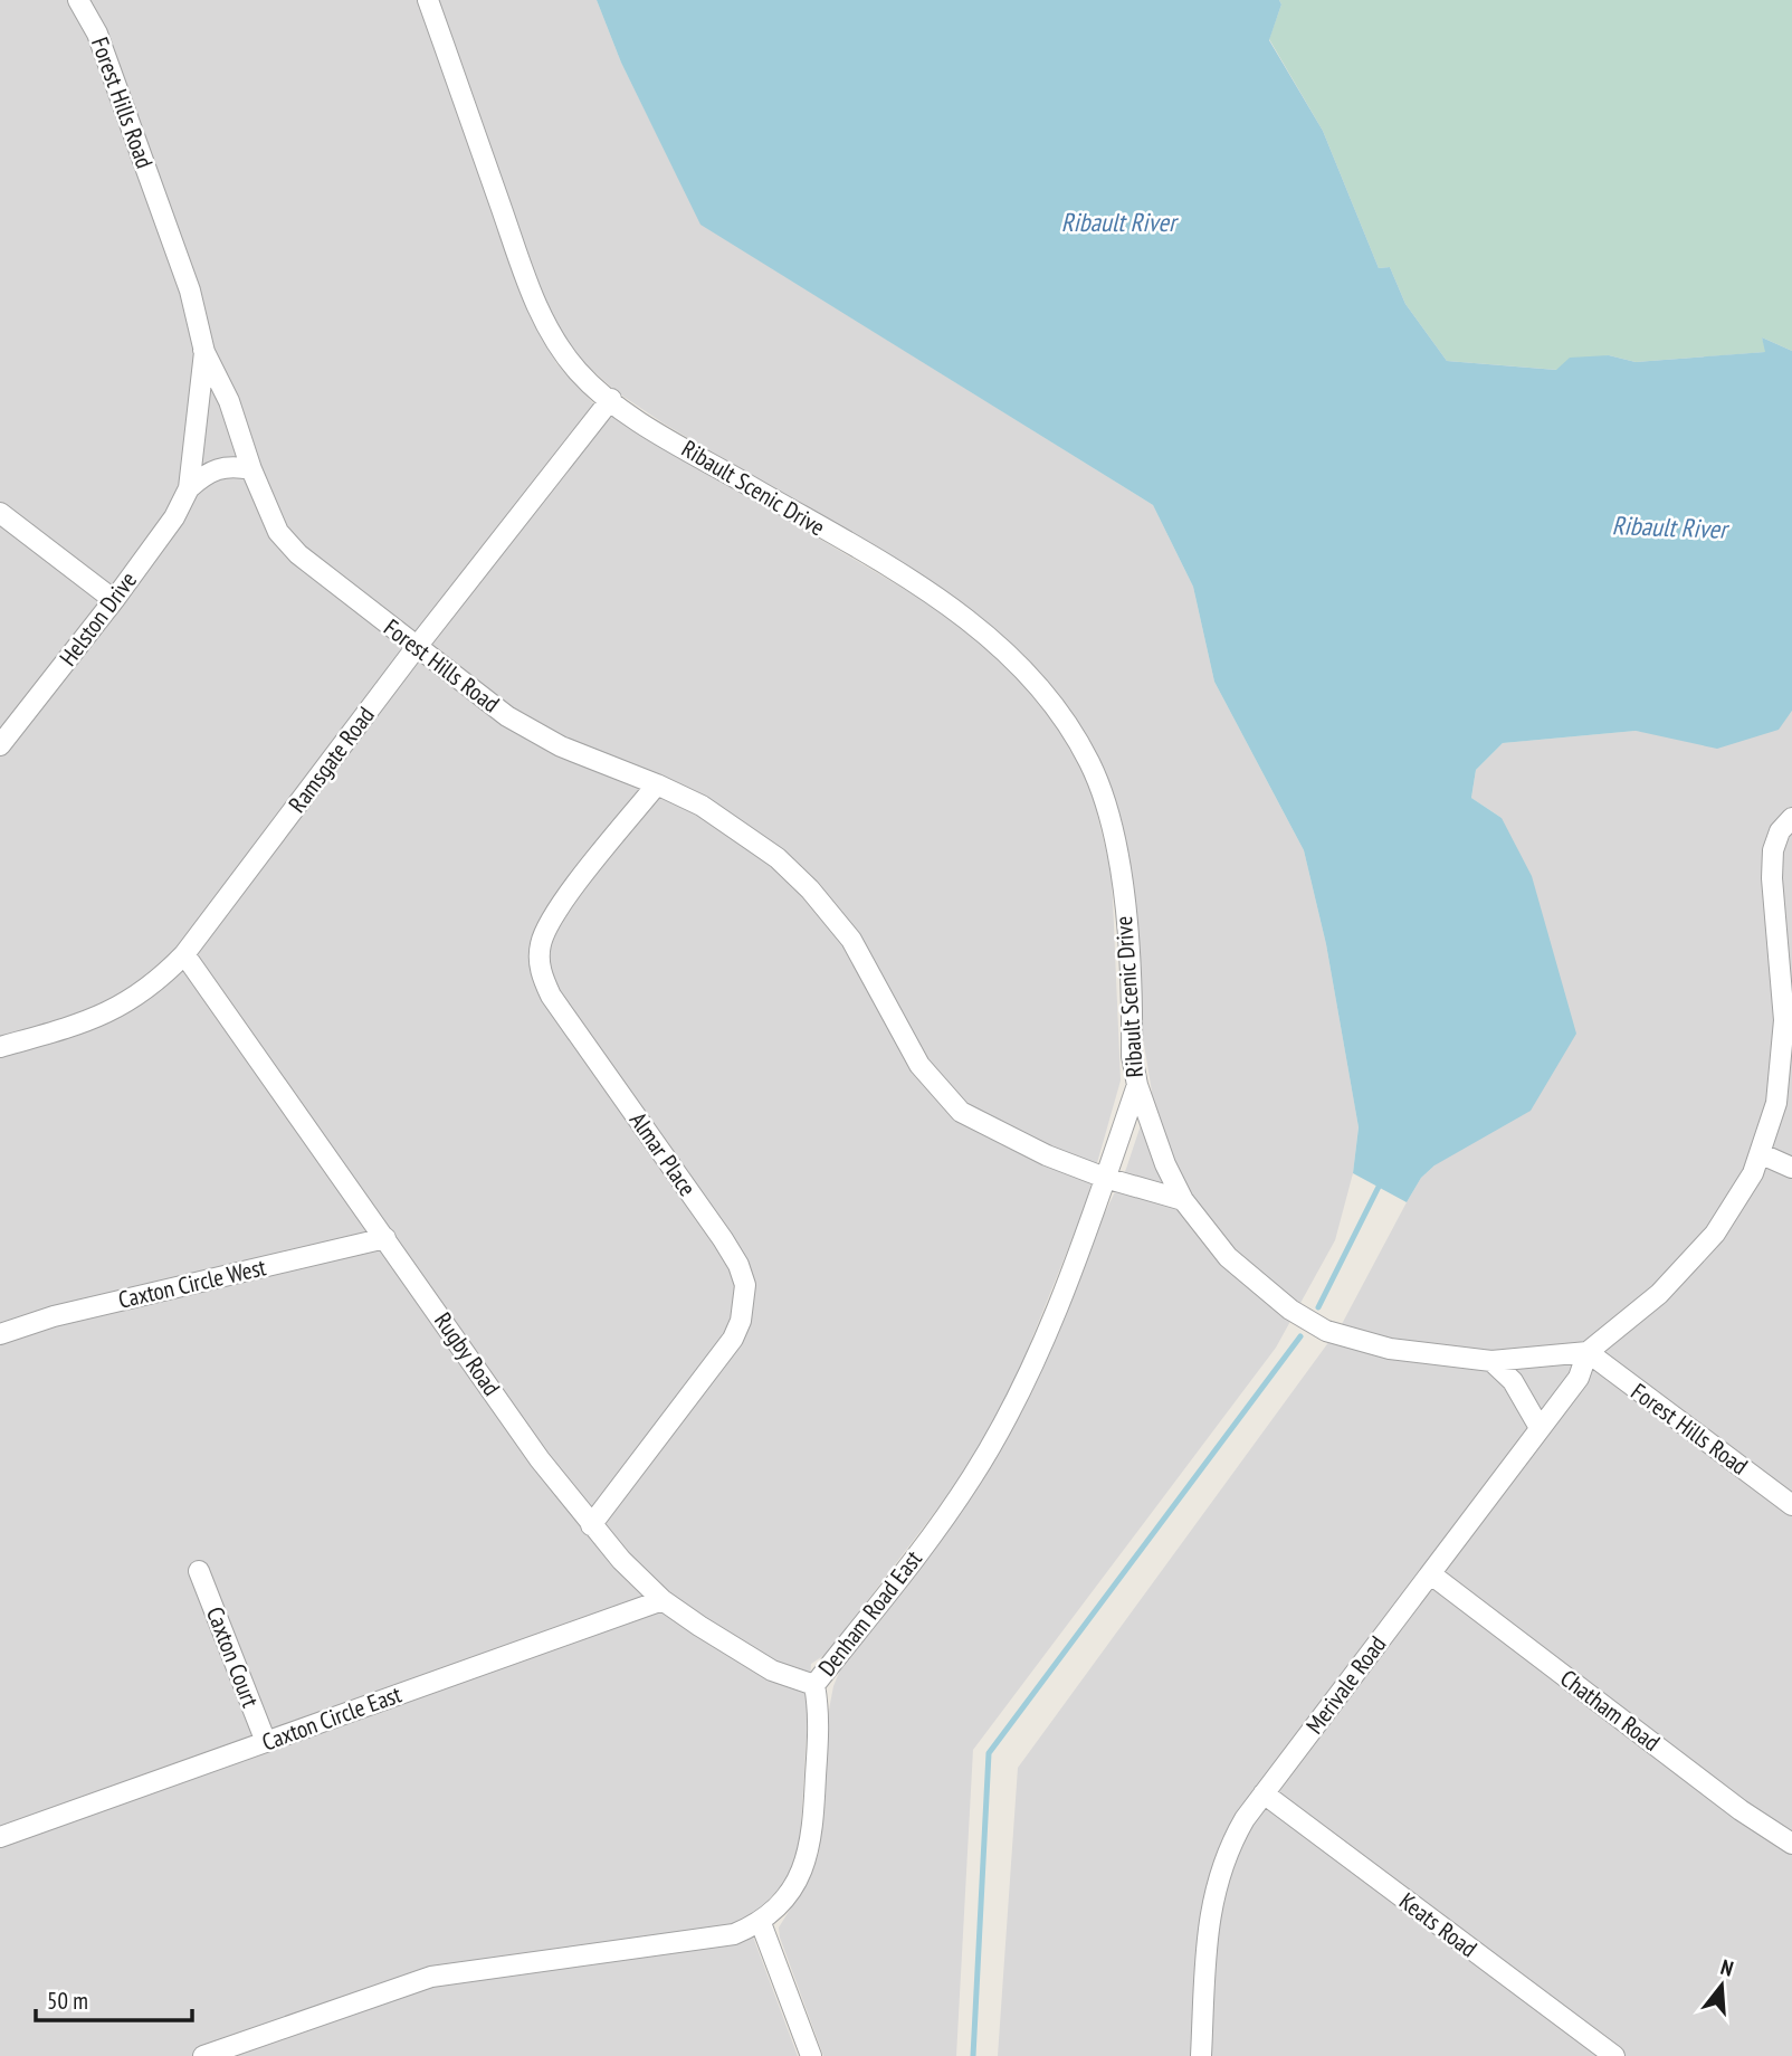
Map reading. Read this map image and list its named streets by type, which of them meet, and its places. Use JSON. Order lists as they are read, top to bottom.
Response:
{
  "streets": {
    "street": [
      "Forest Hills Road",
      "Ribault Scenic Drive",
      "Helston Drive",
      "Ramsgate Road",
      "Almar Place",
      "Caxton Circle West",
      "Rugby Road",
      "Denham Road East",
      "Caxton Court",
      "Merivale Road",
      "Chatham Road",
      "Caxton Circle East",
      "Keats Road"
    ]
  },
  "crossings": [
    ["Forest Hills Road", "Ribault Scenic Drive"],
    ["Forest Hills Road", "Helston Drive"],
    ["Forest Hills Road", "Ramsgate Road"],
    ["Forest Hills Road", "Almar Place"],
    ["Forest Hills Road", "Denham Road East"],
    ["Forest Hills Road", "Merivale Road"],
    ["Ribault Scenic Drive", "Ramsgate Road"],
    ["Ribault Scenic Drive", "Denham Road East"],
    ["Ramsgate Road", "Rugby Road"],
    ["Almar Place", "Rugby Road"],
    ["Caxton Circle West", "Rugby Road"],
    ["Rugby Road", "Denham Road East"],
    ["Rugby Road", "Caxton Circle East"],
    ["Caxton Court", "Caxton Circle East"],
    ["Merivale Road", "Chatham Road"],
    ["Merivale Road", "Keats Road"]
  ],
  "water": ["Ribault River"],
  "scale_bar": "50 m",
  "north": "top"
}
